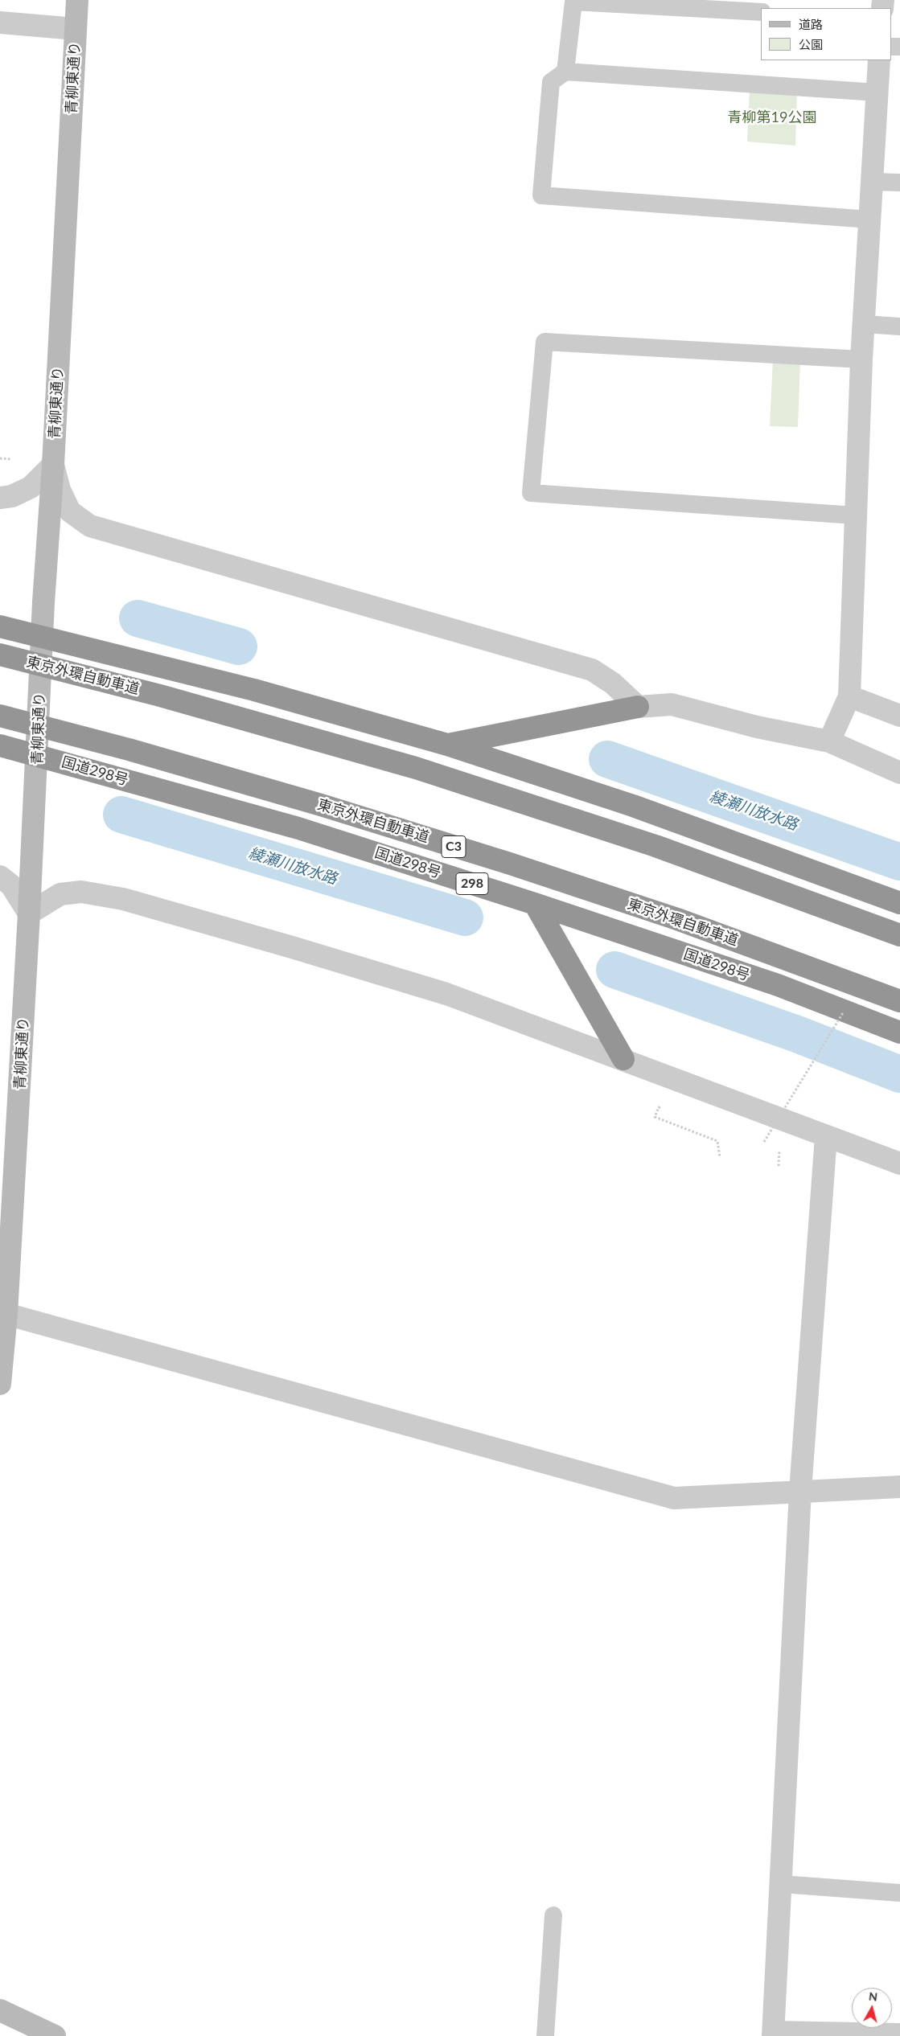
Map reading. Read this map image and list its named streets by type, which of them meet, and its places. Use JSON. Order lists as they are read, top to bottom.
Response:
{
  "streets": {
    "highway": [
      "東京外環自動車道",
      "国道298号",
      "C3",
      "298"
    ],
    "street": ["青柳東通り"]
  },
  "crossings": [
    ["青柳東通り", "国道298号"]
  ],
  "water": ["綾瀬川放水路"],
  "parks": ["青柳第19公園"],
  "legend": ["道路", "公園"],
  "north": "top"
}
